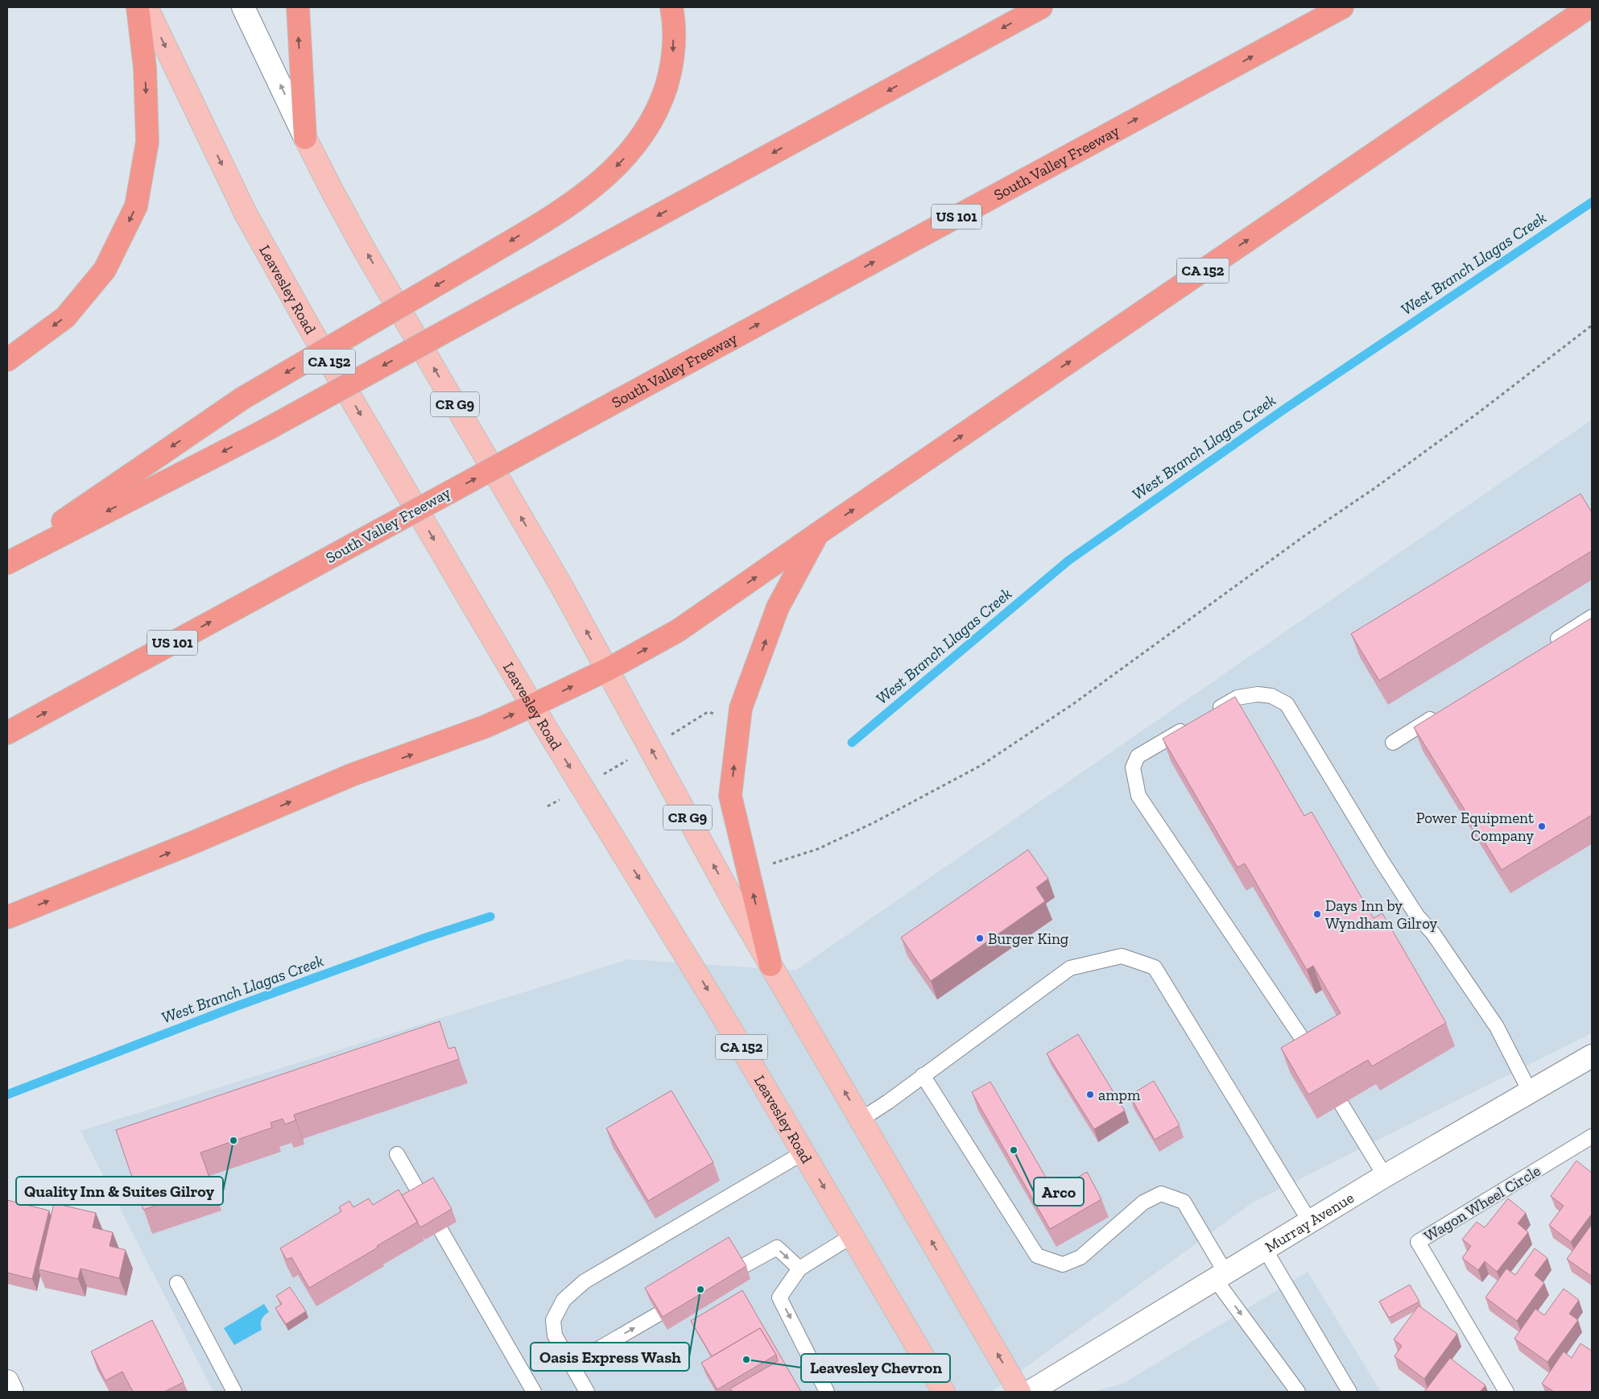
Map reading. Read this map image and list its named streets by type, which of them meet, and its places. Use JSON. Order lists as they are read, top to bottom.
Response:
{
  "streets": {
    "highway": ["South Valley Freeway", "US 101", "CA 152"],
    "main road": ["Leavesley Road", "CR G9"],
    "street": ["Murray Avenue"],
    "lane": ["Wagon Wheel Circle"]
  },
  "crossings": [
    ["CA 152", "CR G9"]
  ],
  "water": ["West Branch Llagas Creek"],
  "places": [
    "Power Equipment Company",
    "Days Inn by Wyndham Gilroy",
    "Burger King",
    "ampm",
    "Quality Inn & Suites Gilroy",
    "Arco",
    "Oasis Express Wash",
    "Leavesley Chevron"
  ]
}
